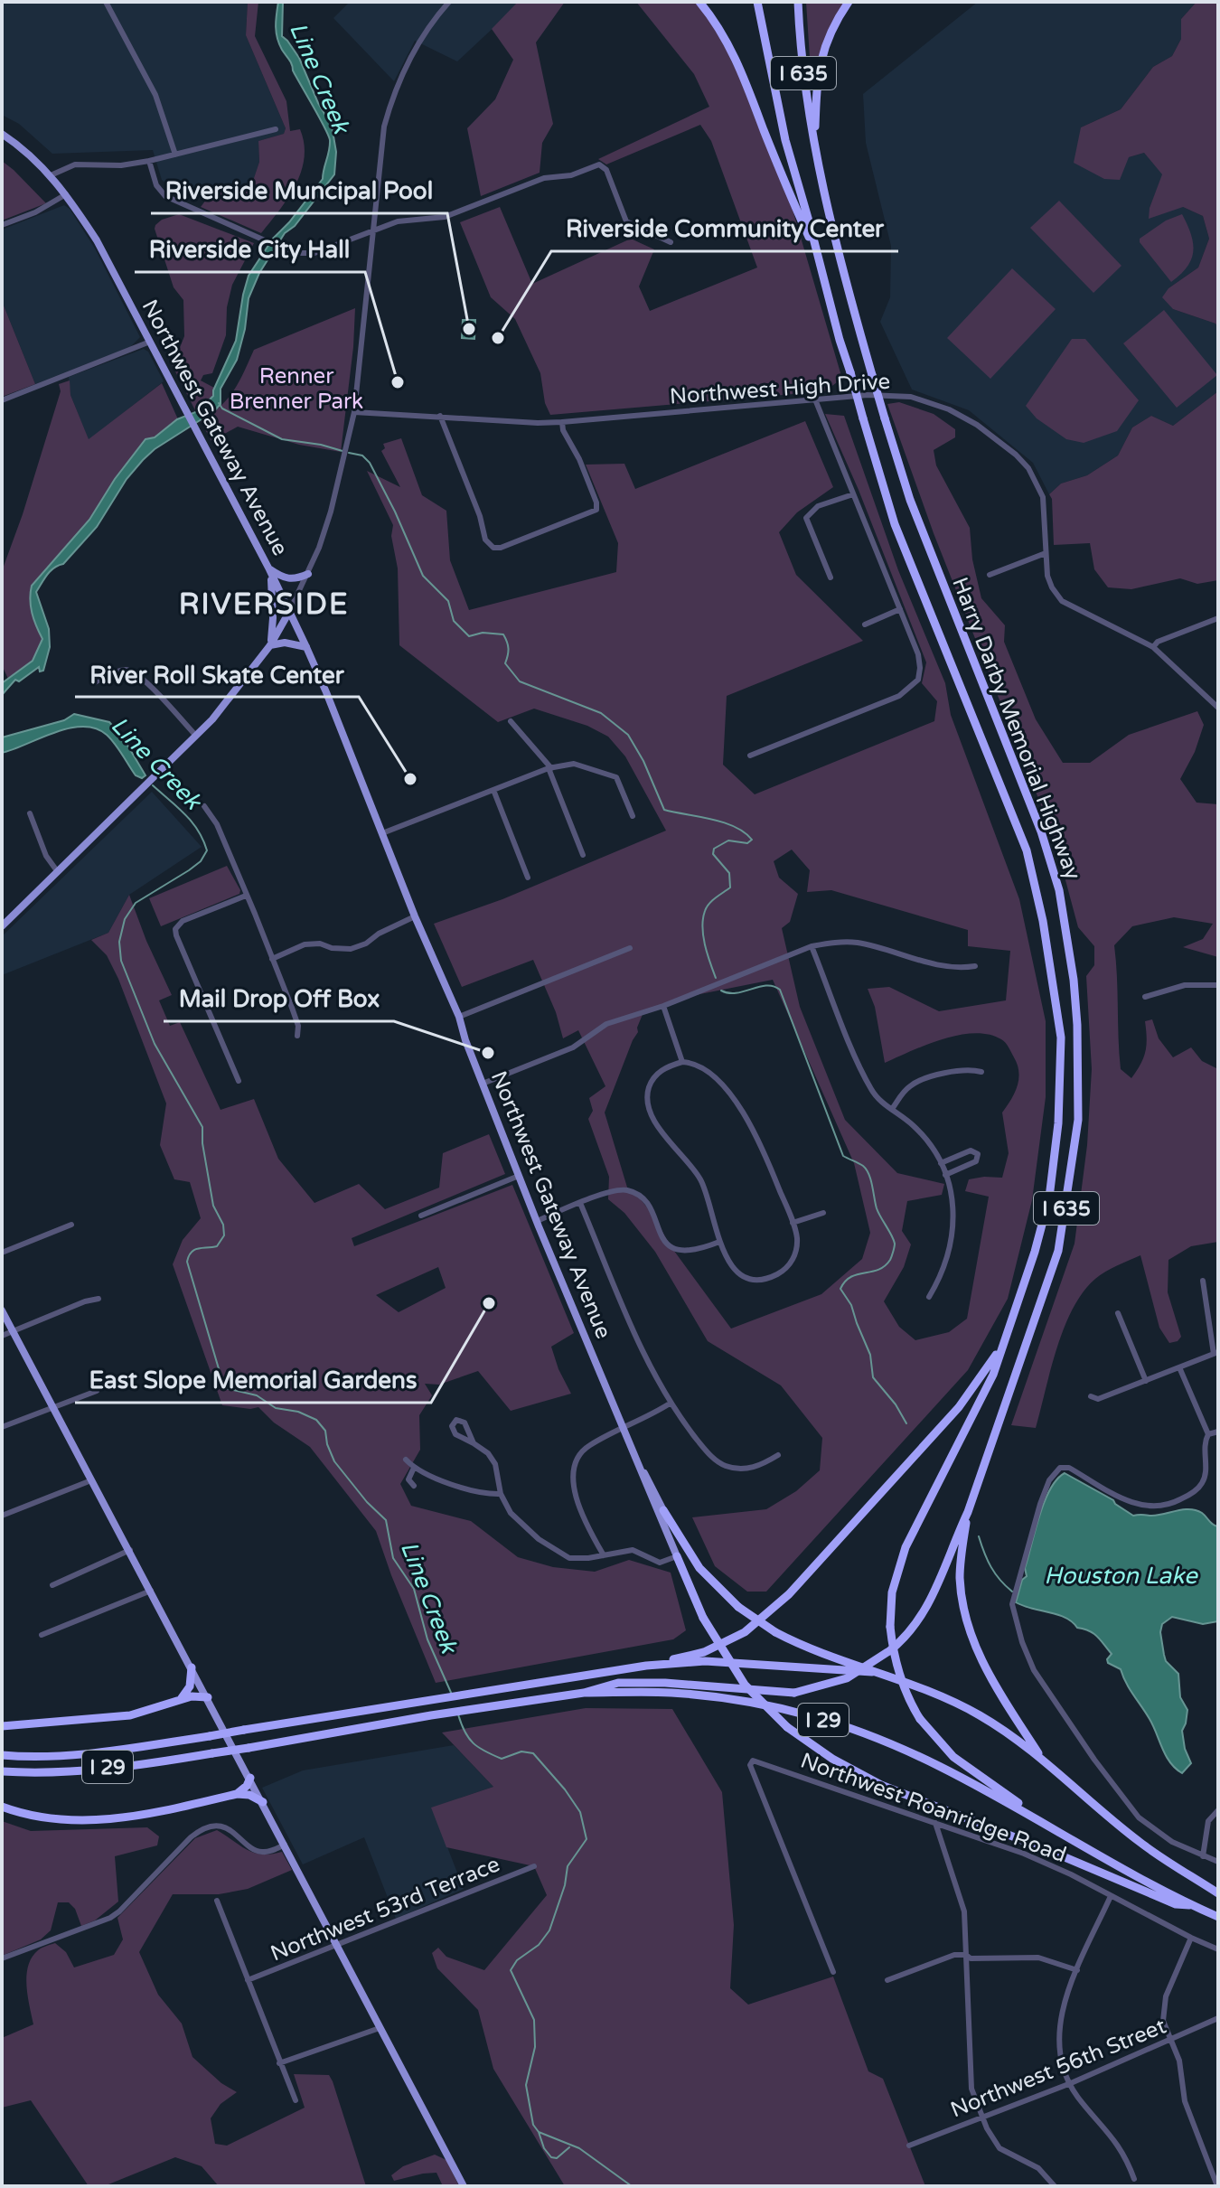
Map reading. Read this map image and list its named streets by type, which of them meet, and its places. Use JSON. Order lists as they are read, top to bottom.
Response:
{
  "streets": {
    "highway": ["I 635", "Harry Darby Memorial Highway", "I 29"],
    "main road": ["Northwest Gateway Avenue"],
    "street": [
      "Northwest High Drive",
      "Northwest Roanridge Road",
      "Northwest 53rd Terrace",
      "Northwest 56th Street"
    ]
  },
  "districts": ["RIVERSIDE"],
  "water": ["Line Creek", "Houston Lake"],
  "parks": ["Renner Brenner Park"],
  "places": [
    "Riverside Muncipal Pool",
    "Riverside Community Center",
    "Riverside City Hall",
    "River Roll Skate Center",
    "Mail Drop Off Box",
    "East Slope Memorial Gardens"
  ]
}
